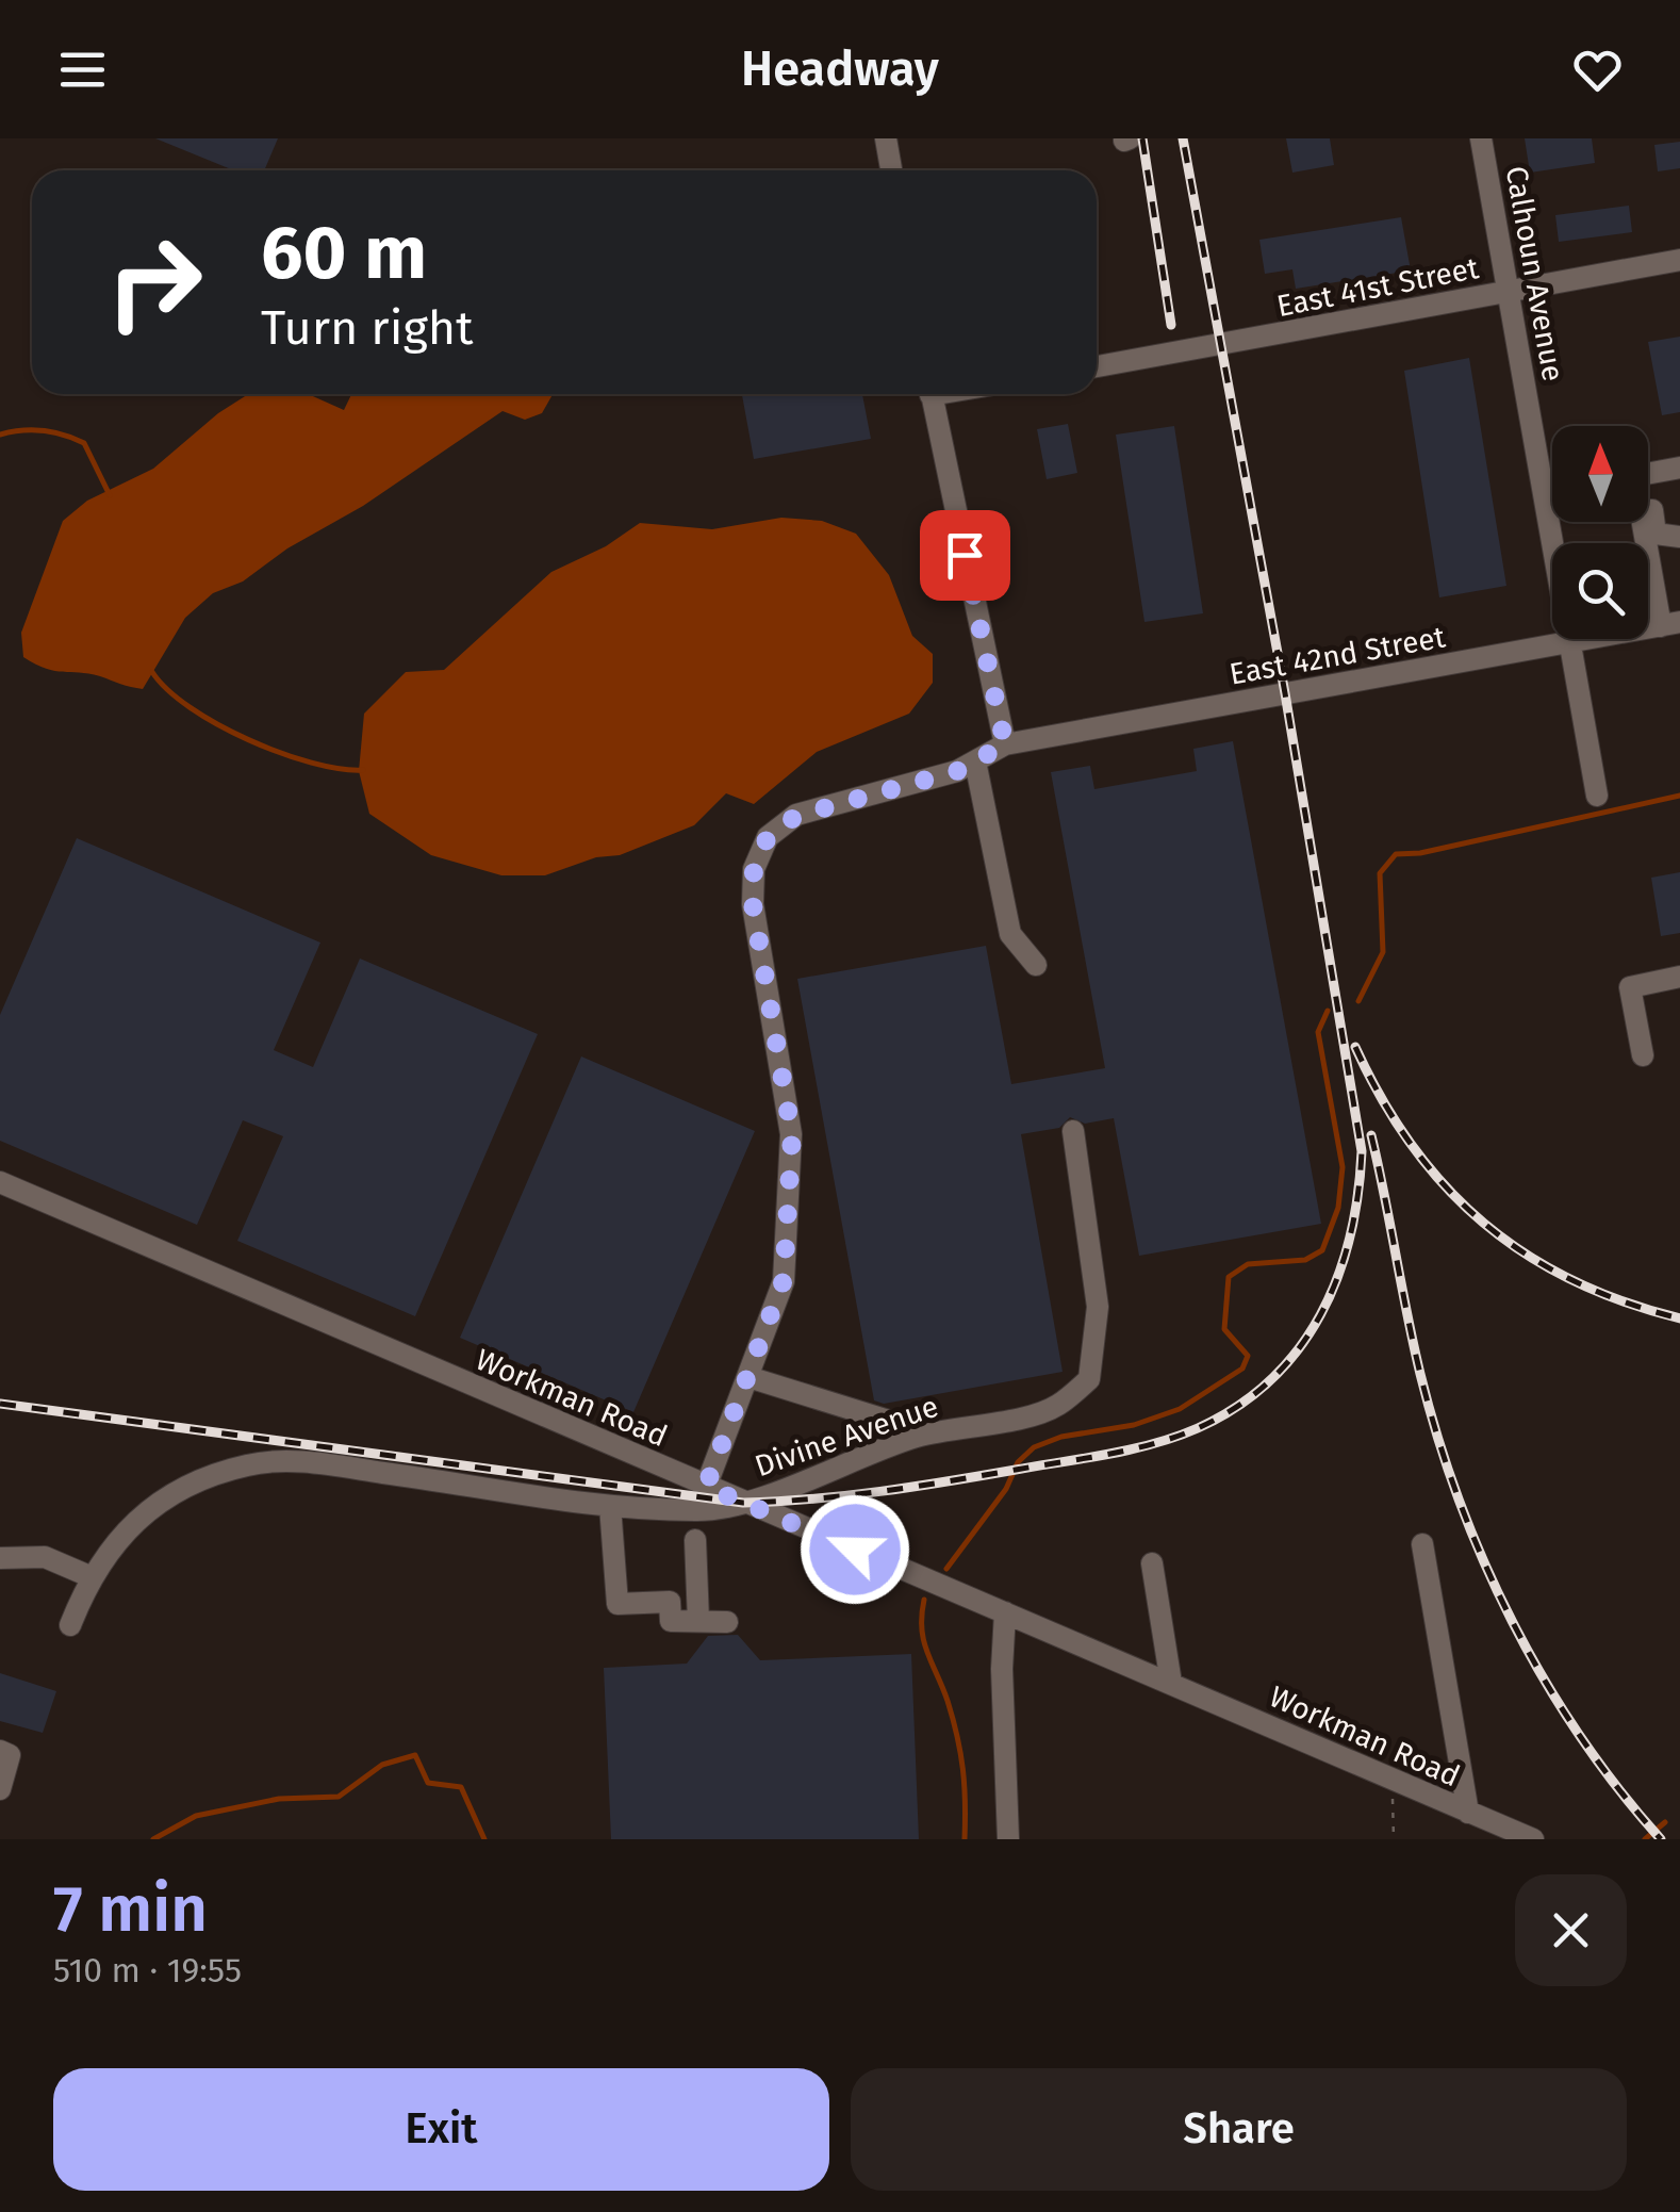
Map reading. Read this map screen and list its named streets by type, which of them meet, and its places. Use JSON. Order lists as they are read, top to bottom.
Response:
{
  "streets": {
    "street": [
      "Calhoun Avenue",
      "East 41st Street",
      "East 42nd Street",
      "Workman Road",
      "Divine Avenue"
    ]
  },
  "crossings": [
    ["Calhoun Avenue", "East 41st Street"],
    ["Calhoun Avenue", "East 42nd Street"],
    ["East 42nd Street", "Workman Road"],
    ["Workman Road", "Divine Avenue"]
  ],
  "north": "top",
  "page": {
    "header": "Headway",
    "turn": ["60 m", "Turn right"],
    "heading": ["7 min", "510 m · 19:55"],
    "buttons": ["Exit", "Share"]
  }
}
